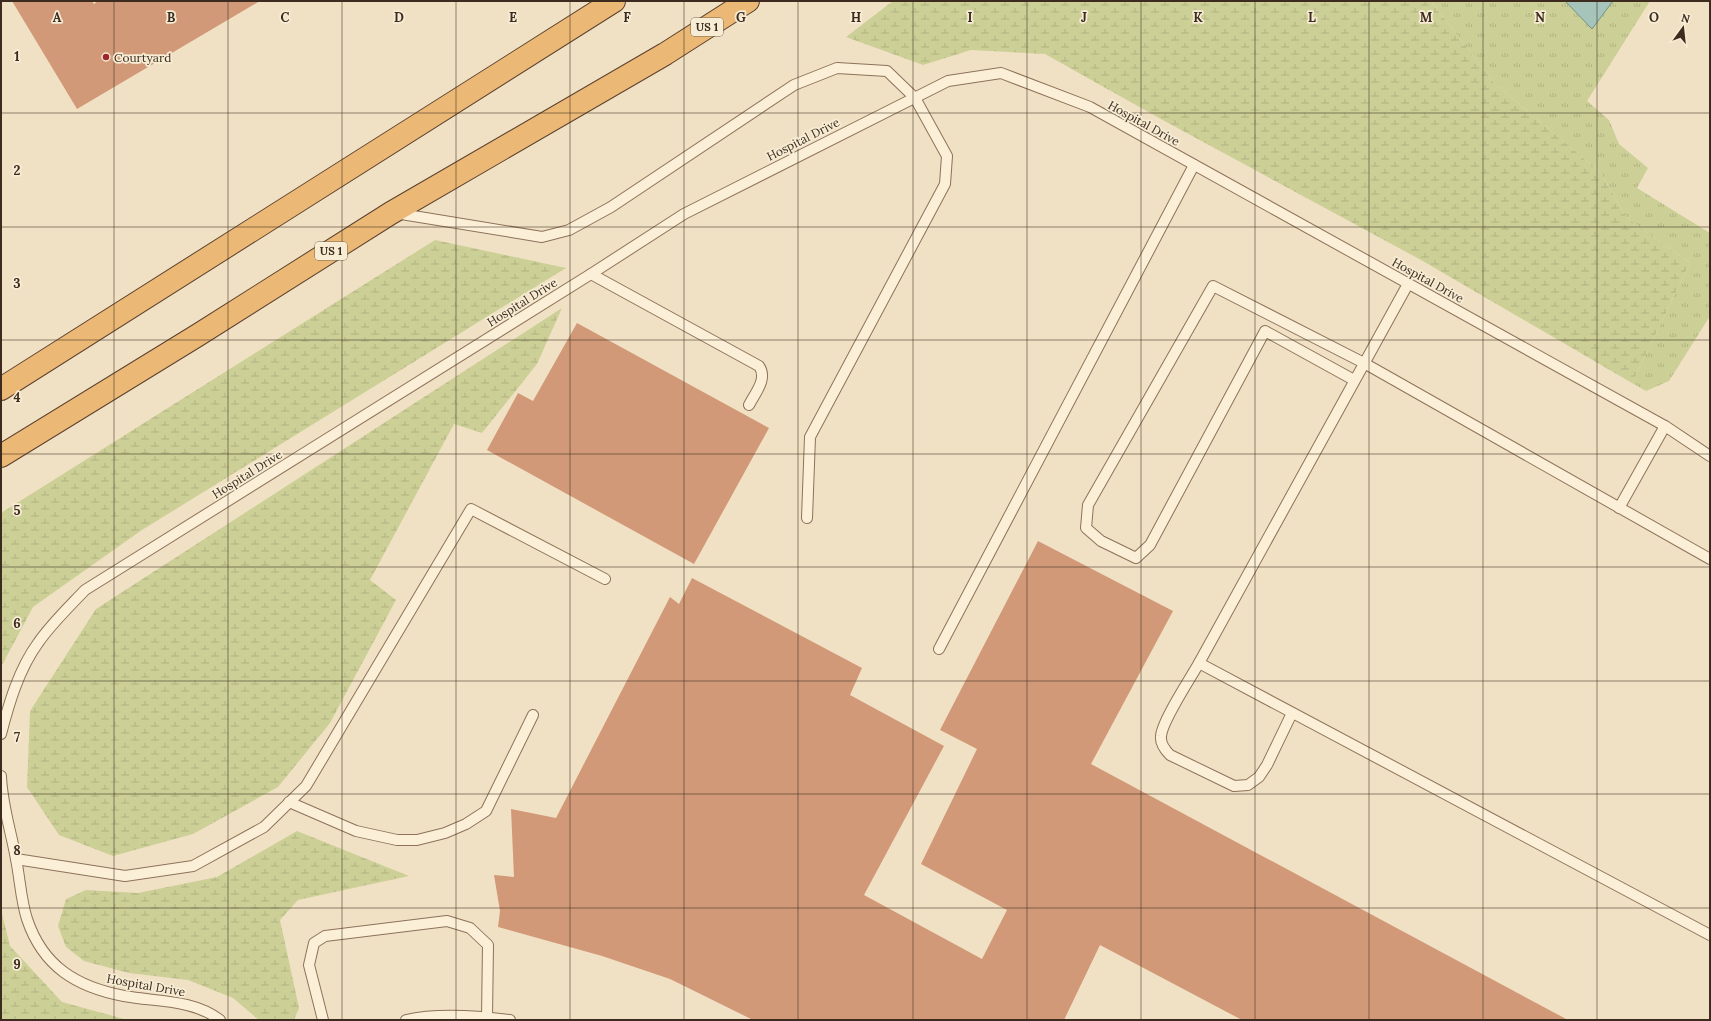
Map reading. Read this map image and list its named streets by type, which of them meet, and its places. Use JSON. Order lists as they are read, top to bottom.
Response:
{
  "streets": {
    "highway": ["US 1"],
    "lane": ["Hospital Drive"]
  },
  "places": ["Courtyard"],
  "north": "top",
  "grid": {
    "columns": [
      "A",
      "B",
      "C",
      "D",
      "E",
      "F",
      "G",
      "H",
      "I",
      "J",
      "K",
      "L",
      "M",
      "N",
      "O"
    ],
    "rows": [
      "1",
      "2",
      "3",
      "4",
      "5",
      "6",
      "7",
      "8",
      "9"
    ]
  }
}
